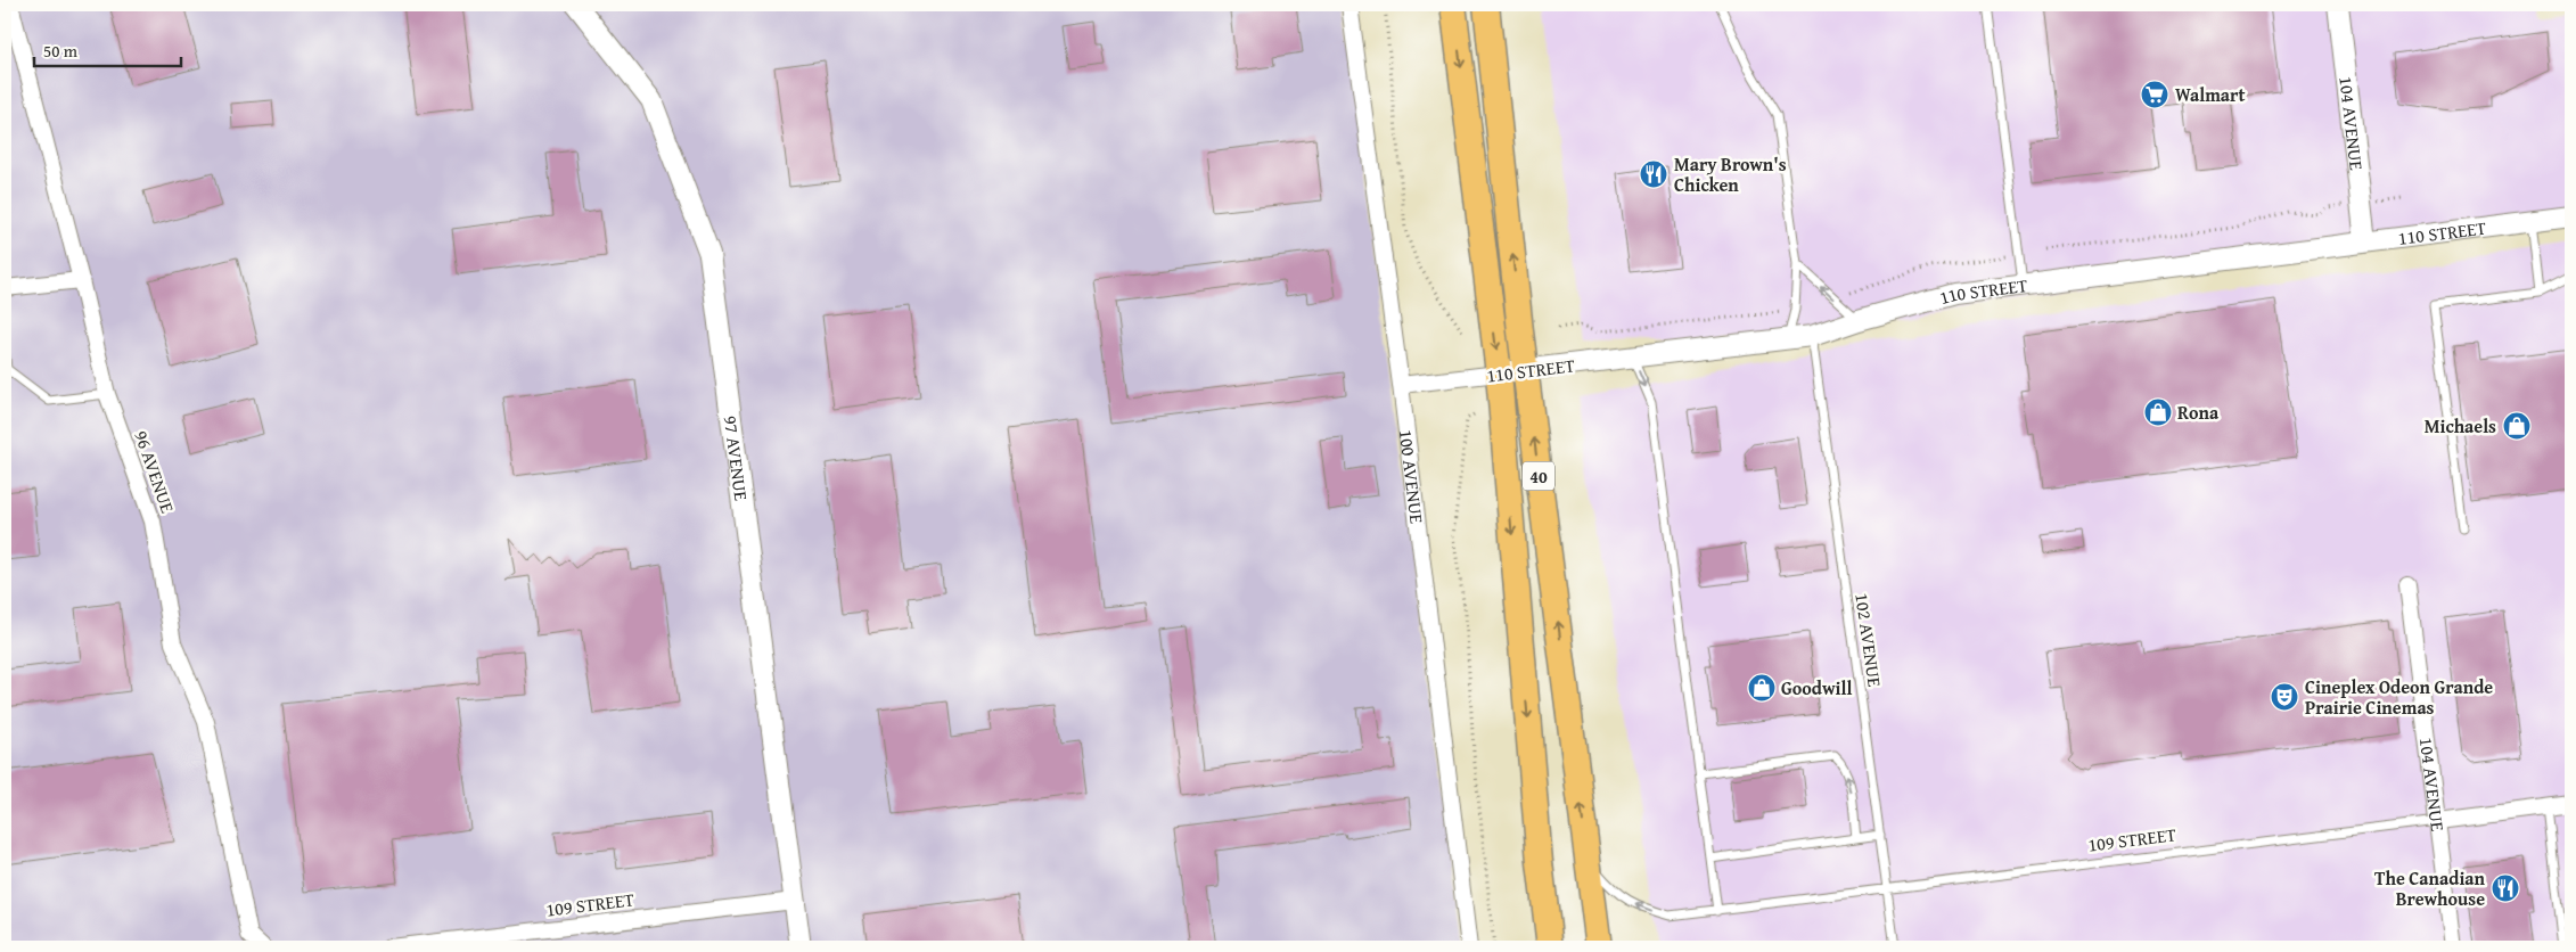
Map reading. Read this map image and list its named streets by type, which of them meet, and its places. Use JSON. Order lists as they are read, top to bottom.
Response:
{
  "streets": {
    "main road": ["40"],
    "street": [
      "104 AVENUE",
      "110 STREET",
      "97 AVENUE",
      "96 AVENUE",
      "100 AVENUE",
      "109 STREET"
    ],
    "lane": ["102 AVENUE"]
  },
  "crossings": [
    ["104 AVENUE", "110 STREET"],
    ["104 AVENUE", "109 STREET"],
    ["110 STREET", "100 AVENUE"],
    ["110 STREET", "40"],
    ["110 STREET", "102 AVENUE"],
    ["97 AVENUE", "109 STREET"],
    ["40", "109 STREET"],
    ["102 AVENUE", "109 STREET"]
  ],
  "places": {
    "supermarket": ["Walmart"],
    "restaurant": ["Mary Brown's Chicken", "The Canadian Brewhouse"],
    "shop": ["Rona", "Michaels", "Goodwill"],
    "theatre": ["Cineplex Odeon Grande Prairie Cinemas"]
  },
  "scale_bar": "50 m"
}
